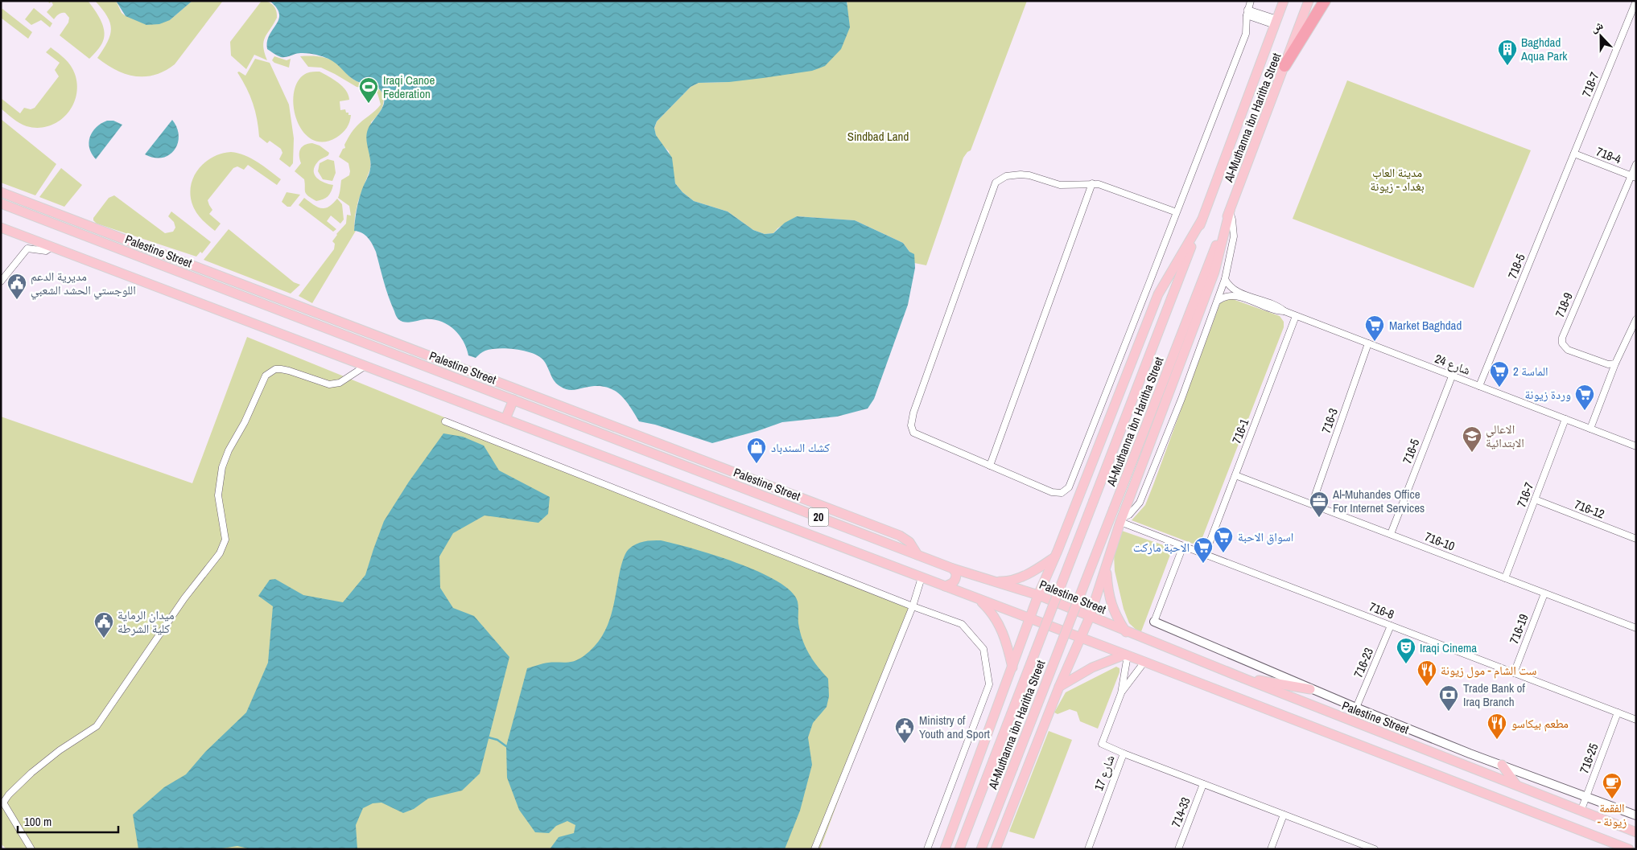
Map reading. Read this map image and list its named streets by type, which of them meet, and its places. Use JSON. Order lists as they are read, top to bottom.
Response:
{
  "streets": {
    "main road": ["Al-Muthanna ibn Haritha Street", "Palestine Street", "20"],
    "street": [
      "718-7",
      "718-4",
      "718-5",
      "718-9",
      "شارع 24",
      "716-3",
      "716-1",
      "716-5",
      "716-7",
      "716-12",
      "716-10",
      "716-8",
      "716-19",
      "716-23",
      "716-25",
      "شارع 17",
      "714-33"
    ]
  },
  "crossings": [
    ["718-7", "718-4"],
    ["718-7", "718-5"],
    ["718-4", "718-5"],
    ["718-4", "718-9"],
    ["Palestine Street", "716-25"],
    ["718-5", "شارع 24"],
    ["شارع 24", "716-3"],
    ["شارع 24", "716-1"],
    ["شارع 24", "716-5"],
    ["شارع 24", "716-7"],
    ["716-3", "716-10"],
    ["716-1", "716-10"],
    ["716-1", "716-8"],
    ["716-5", "716-10"],
    ["716-7", "716-12"],
    ["716-7", "716-10"],
    ["20", "شارع 17"],
    ["716-10", "716-19"],
    ["716-8", "716-19"],
    ["716-8", "716-23"],
    ["716-8", "716-25"]
  ],
  "parks": ["Sindbad Land", "مدينة العاب بغداد - زيونة"],
  "places": {
    "building": ["Baghdad Aqua Park"],
    "sports": ["Iraqi Canoe Federation"],
    "public building": ["مديرية الدعم اللوجستي الحشد الشعبي", "ميدان الرماية كلية الشرطة", "Ministry of Youth and Sport"],
    "supermarket": [
      "Market Baghdad",
      "الماسة 2",
      "وردة زيونة",
      "اسواق الاحبة",
      "الاحبة ماركت"
    ],
    "school or university": ["الاعالي الابتدائية"],
    "shop": ["كشك السندباد"],
    "office": ["Al-Muhandes Office For Internet Services"],
    "theatre": ["Iraqi Cinema"],
    "restaurant": ["ست الشام - مول زيونة", "مطعم بيكاسو"],
    "bank": ["Trade Bank of Iraq Branch"],
    "cafe": ["الفقمة - زيونة"]
  },
  "scale_bar": "100 m",
  "north": "top"
}
